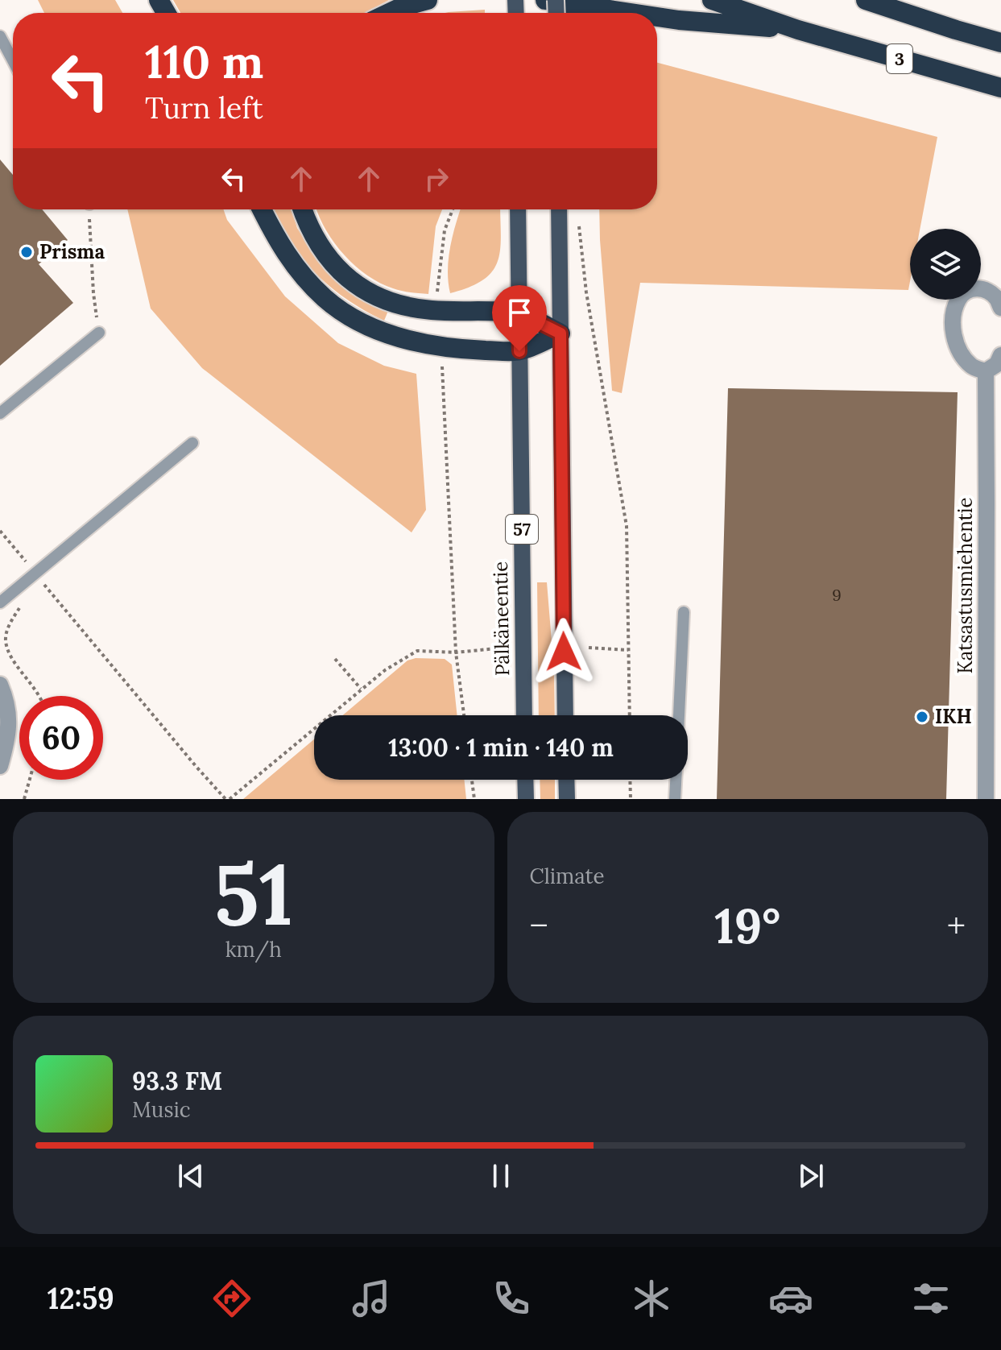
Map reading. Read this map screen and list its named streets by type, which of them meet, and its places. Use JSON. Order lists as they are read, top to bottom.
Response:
{
  "streets": {
    "highway": ["3"],
    "main road": ["57", "Pälkäneentie"],
    "street": ["Katsastusmiehentie"]
  },
  "places": ["Prisma", "IKH"],
  "house_numbers": ["9"],
  "page": {
    "turn": ["110 m", "Turn left"],
    "limit": "60",
    "trip": "13:00 · 1 min · 140 m",
    "tile": [
      ["51", "km/h"],
      "Climate"
    ],
    "heat": ["−", "19°", "+"],
    "song": ["93.3 FM", "Music"],
    "tabs": "12:59"
  }
}
